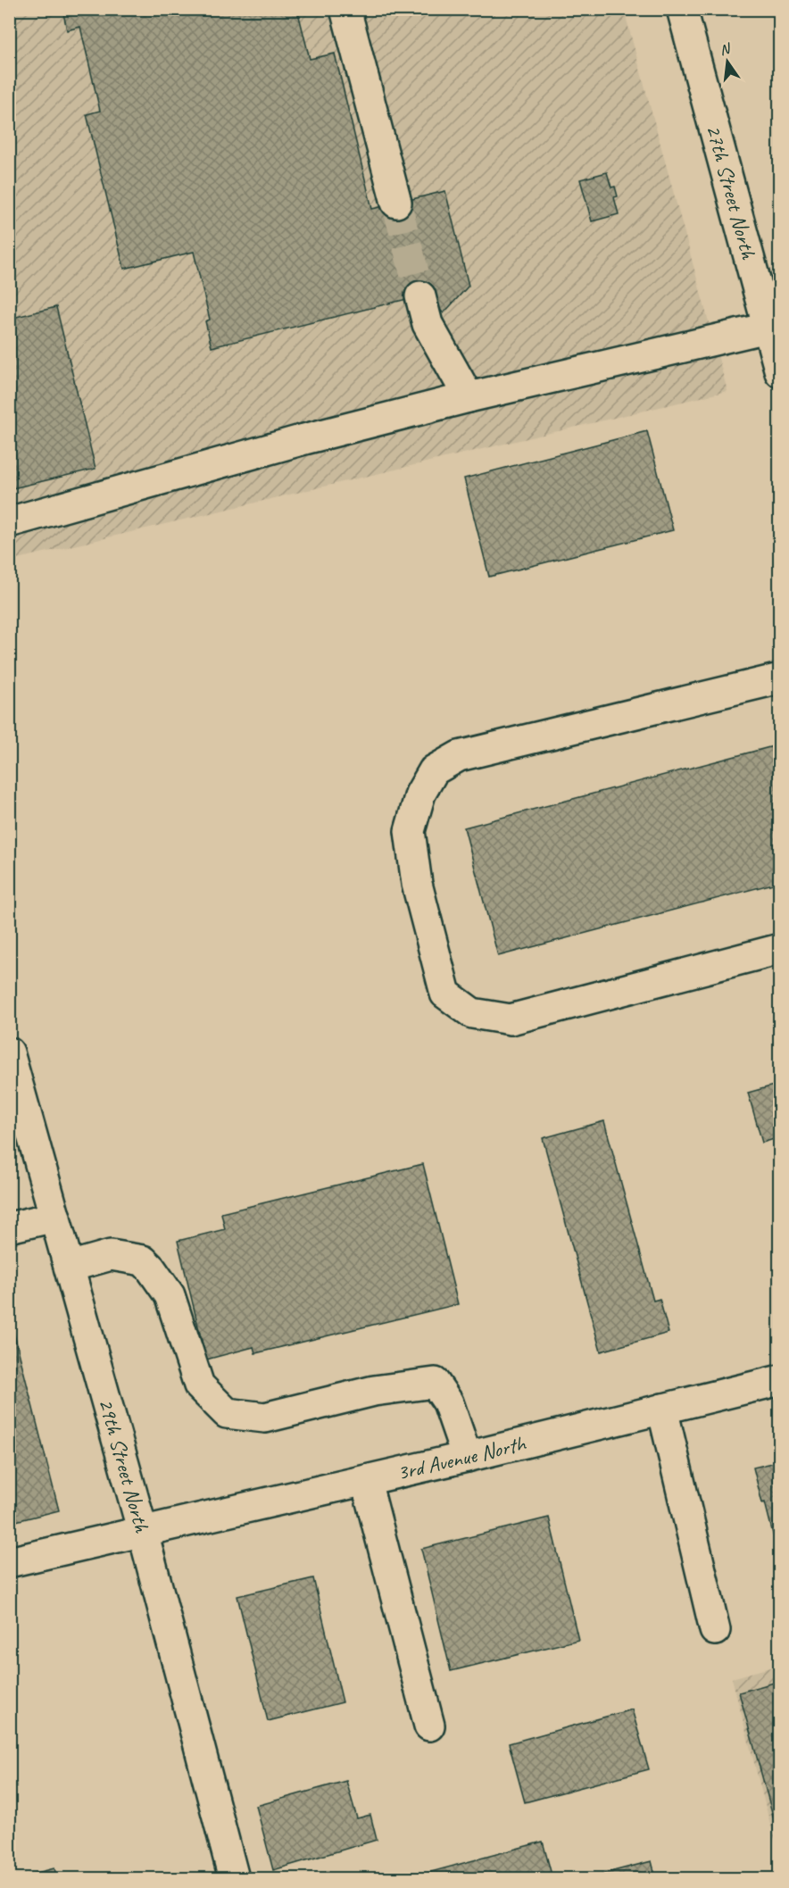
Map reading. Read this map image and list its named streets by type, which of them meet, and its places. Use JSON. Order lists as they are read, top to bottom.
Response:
{
  "streets": {
    "street": ["27th Street North", "3rd Avenue North", "29th Street North"]
  },
  "crossings": [
    ["3rd Avenue North", "29th Street North"]
  ],
  "north": "top"
}
